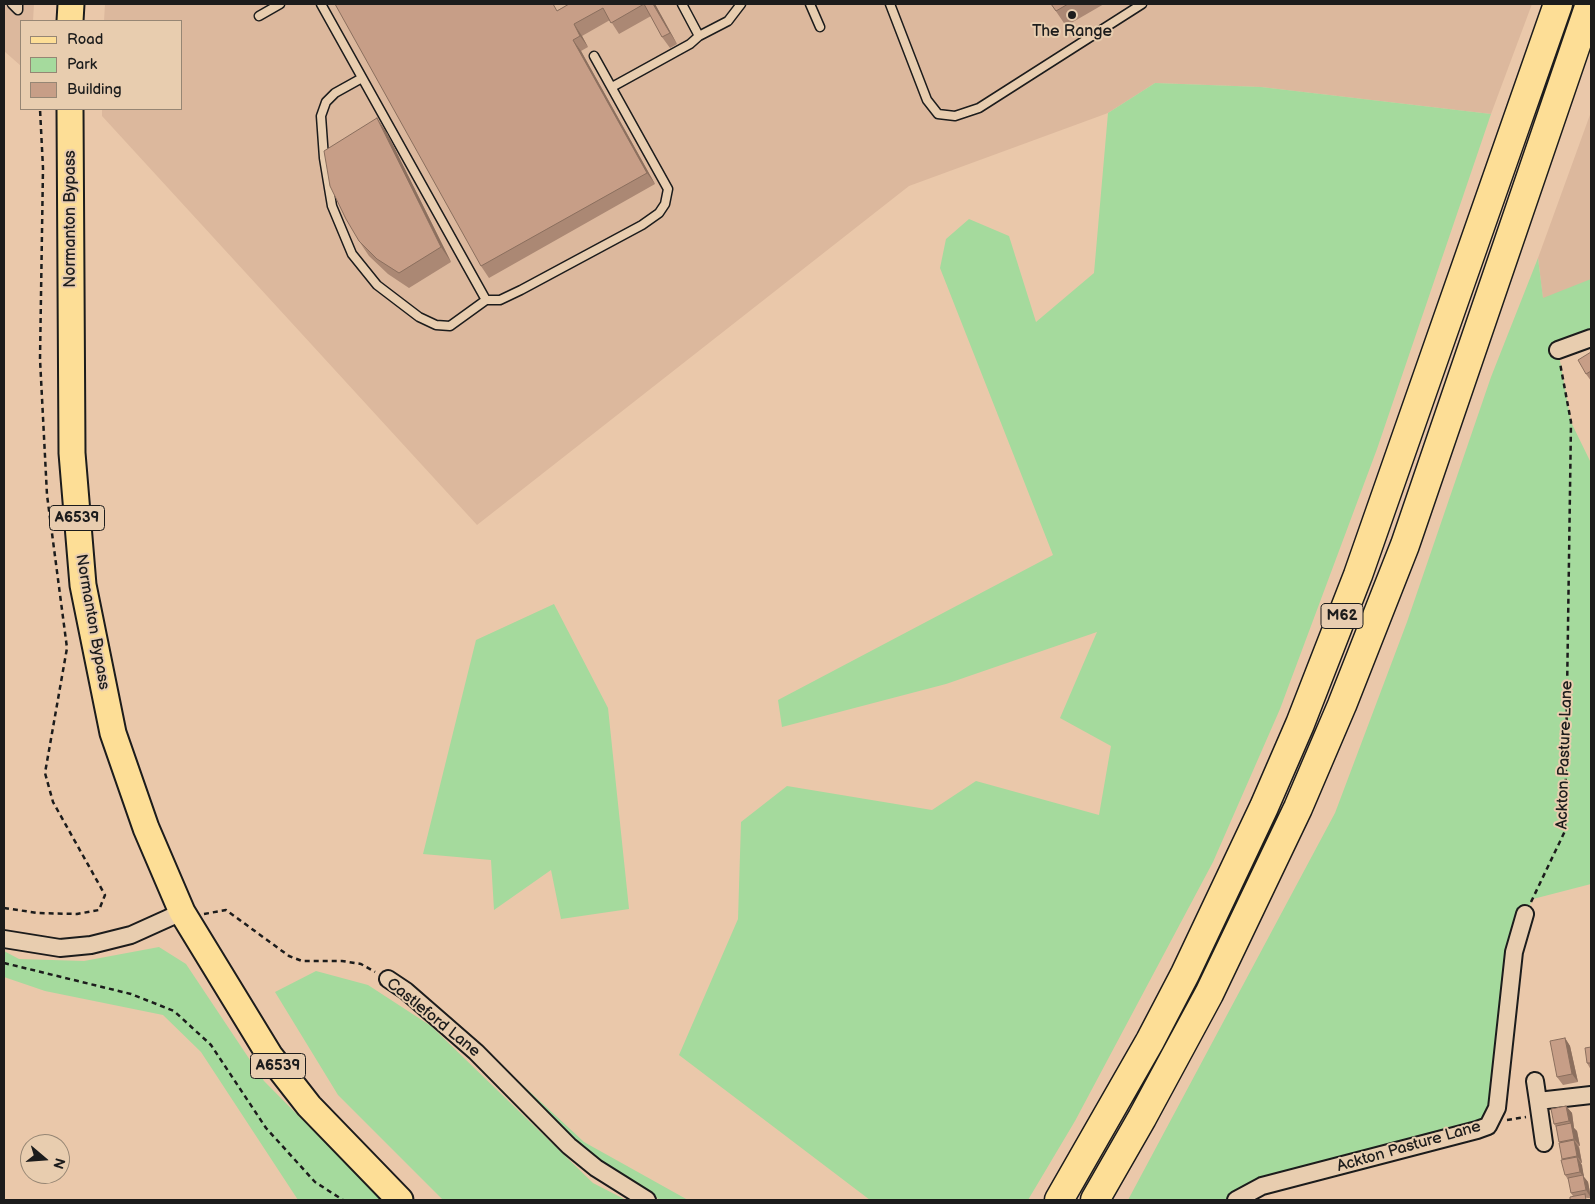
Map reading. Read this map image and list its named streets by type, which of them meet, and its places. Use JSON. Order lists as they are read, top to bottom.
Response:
{
  "streets": {
    "highway": ["M62"],
    "main road": ["Normanton Bypass", "A6539"],
    "street": ["Ackton Pasture Lane", "Castleford Lane"]
  },
  "crossings": [
    ["Normanton Bypass", "A6539"],
    ["Normanton Bypass", "Castleford Lane"],
    ["A6539", "Castleford Lane"]
  ],
  "places": ["The Range"],
  "legend": ["Road", "Park", "Building"],
  "north": "right"
}
